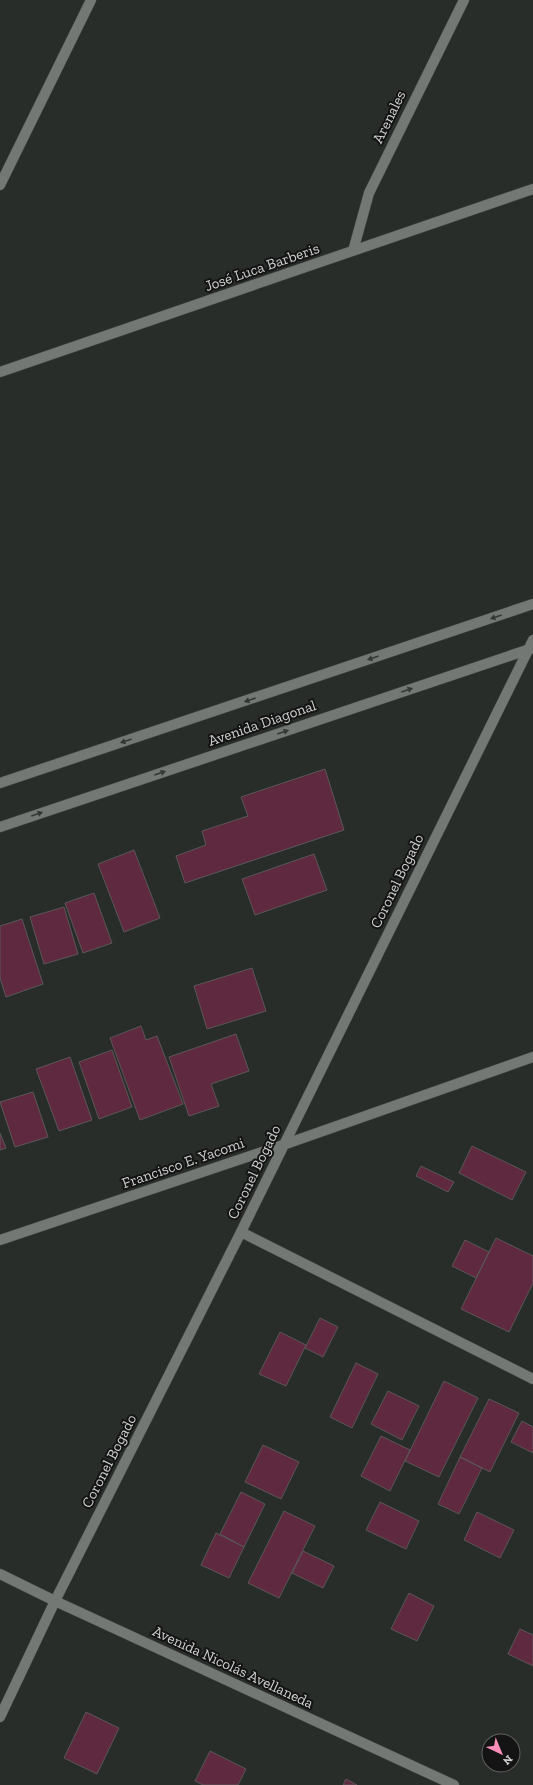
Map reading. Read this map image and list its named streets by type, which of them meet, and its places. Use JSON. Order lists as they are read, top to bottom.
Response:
{
  "streets": {
    "street": [
      "Arenales",
      "José Luca Barberis",
      "Avenida Diagonal",
      "Coronel Bogado",
      "Francisco E. Yacomi",
      "Avenida Nicolás Avellaneda"
    ]
  },
  "crossings": [
    ["Arenales", "José Luca Barberis"],
    ["Avenida Diagonal", "Coronel Bogado"],
    ["Coronel Bogado", "Francisco E. Yacomi"],
    ["Coronel Bogado", "Avenida Nicolás Avellaneda"]
  ],
  "north": "bottom right"
}
